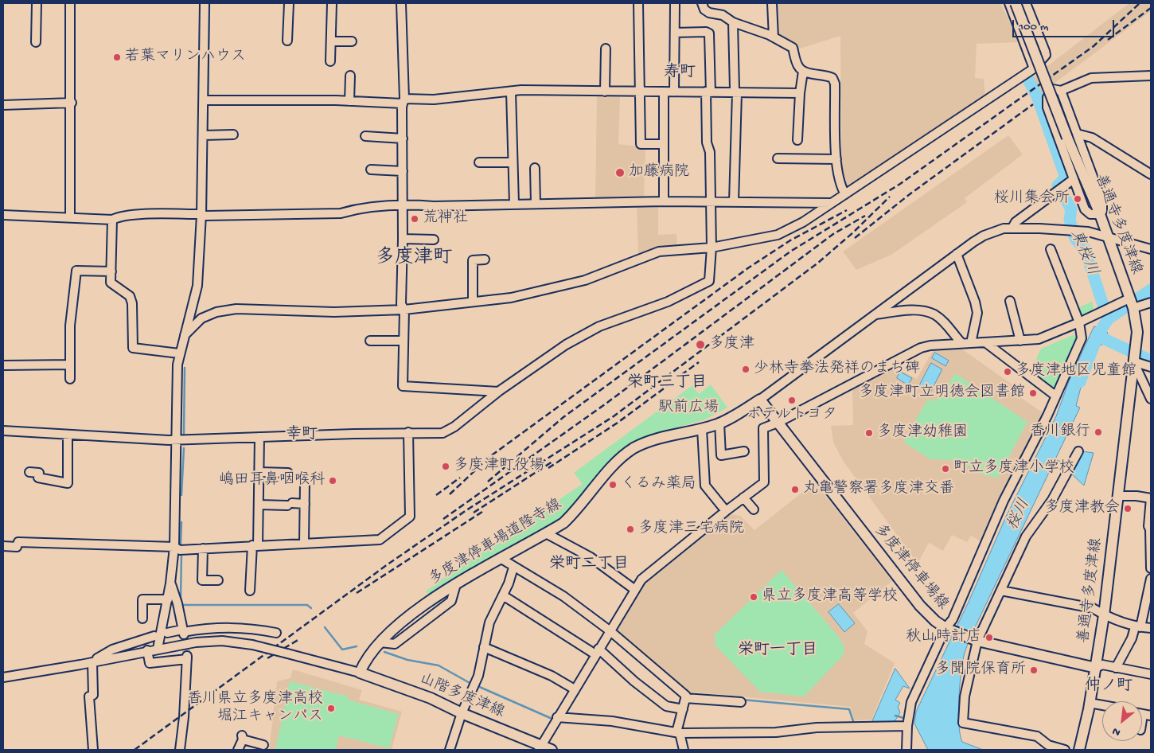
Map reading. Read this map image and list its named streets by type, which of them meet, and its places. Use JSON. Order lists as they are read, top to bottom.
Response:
{
  "streets": {
    "main road": [
      "善通寺多度津線",
      "多度津停車場道隆寺線",
      "多度津停車場線",
      "山階多度津線"
    ]
  },
  "crossings": [
    ["善通寺多度津線", "多度津停車場線"],
    ["多度津停車場道隆寺線", "多度津停車場線"],
    ["多度津停車場道隆寺線", "山階多度津線"]
  ],
  "districts": [
    "寿町",
    "多度津町",
    "栄町三丁目",
    "幸町",
    "栄町二丁目",
    "栄町一丁目",
    "仲ノ町"
  ],
  "water": ["東桜川", "桜川"],
  "parks": ["駅前広場"],
  "places": [
    "若葉マリンハウス",
    "加藤病院",
    "桜川集会所",
    "荒神社",
    "多度津",
    "少林寺拳法発祥のまち碑",
    "多度津地区児童館",
    "多度津町立明徳会図書館",
    "ホテルトヨタ",
    "香川銀行",
    "多度津幼稚園",
    "多度津町役場",
    "町立多度津小学校",
    "嶋田耳鼻咽喉科",
    "くるみ薬局",
    "丸亀警察署多度津交番",
    "多度津教会",
    "多度津三宅病院",
    "県立多度津高等学校",
    "秋山時計店",
    "多聞院保育所",
    "香川県立多度津高校 堀江キャンパス"
  ],
  "scale_bar": "100 m",
  "north": "bottom left"
}
